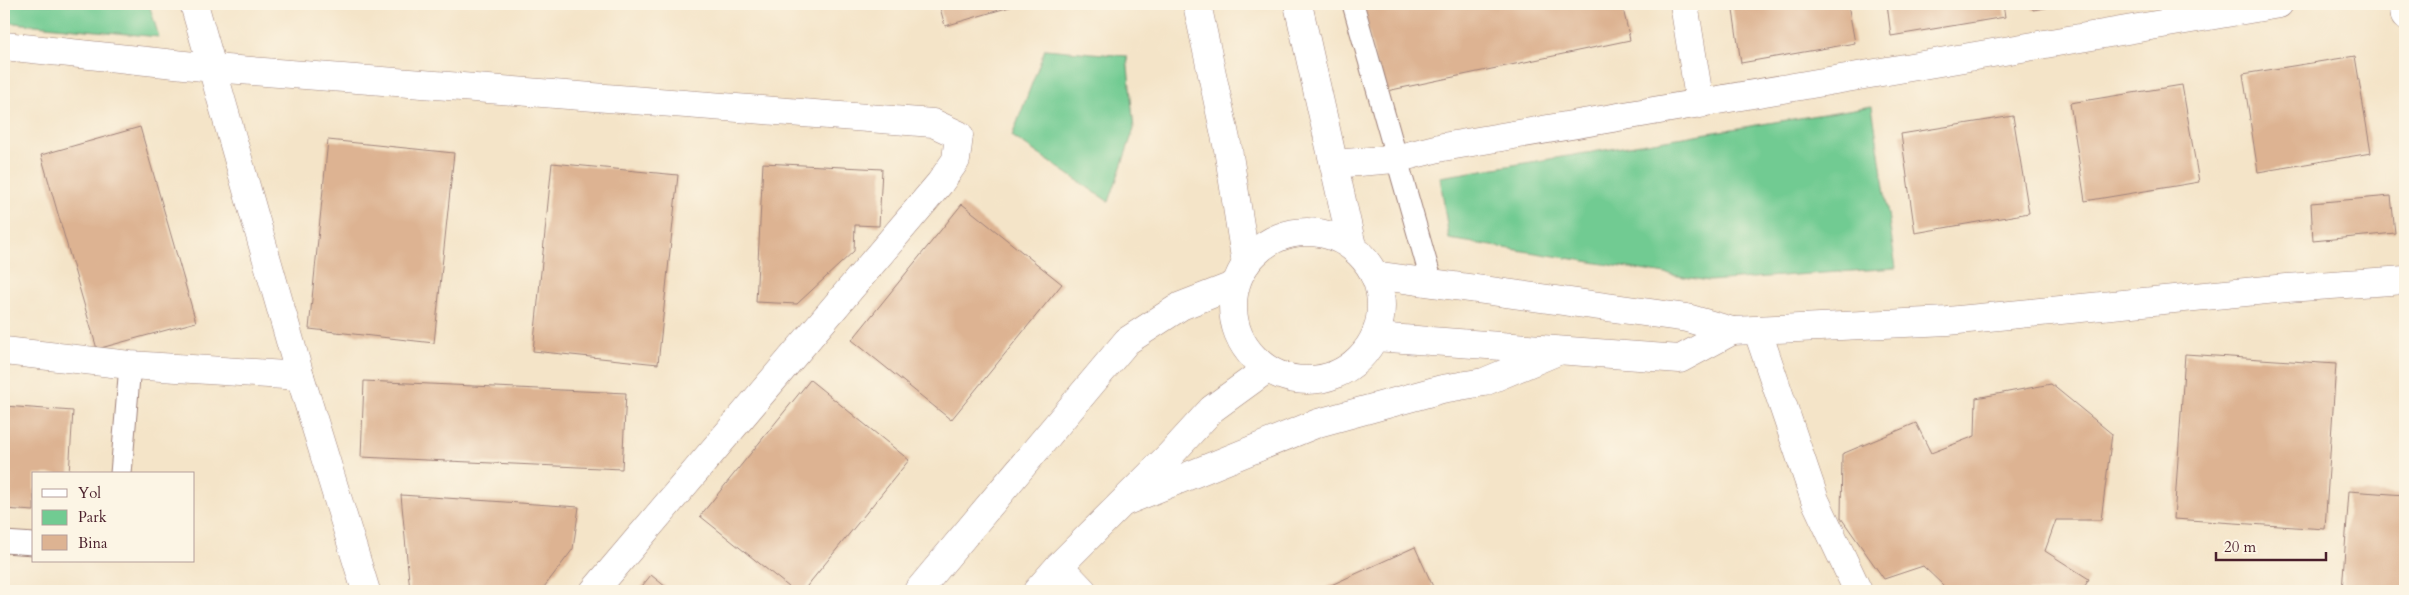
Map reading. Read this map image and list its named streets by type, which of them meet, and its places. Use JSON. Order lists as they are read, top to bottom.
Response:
{
  "legend": ["Yol", "Park", "Bina"],
  "scale_bar": "20 m"
}
